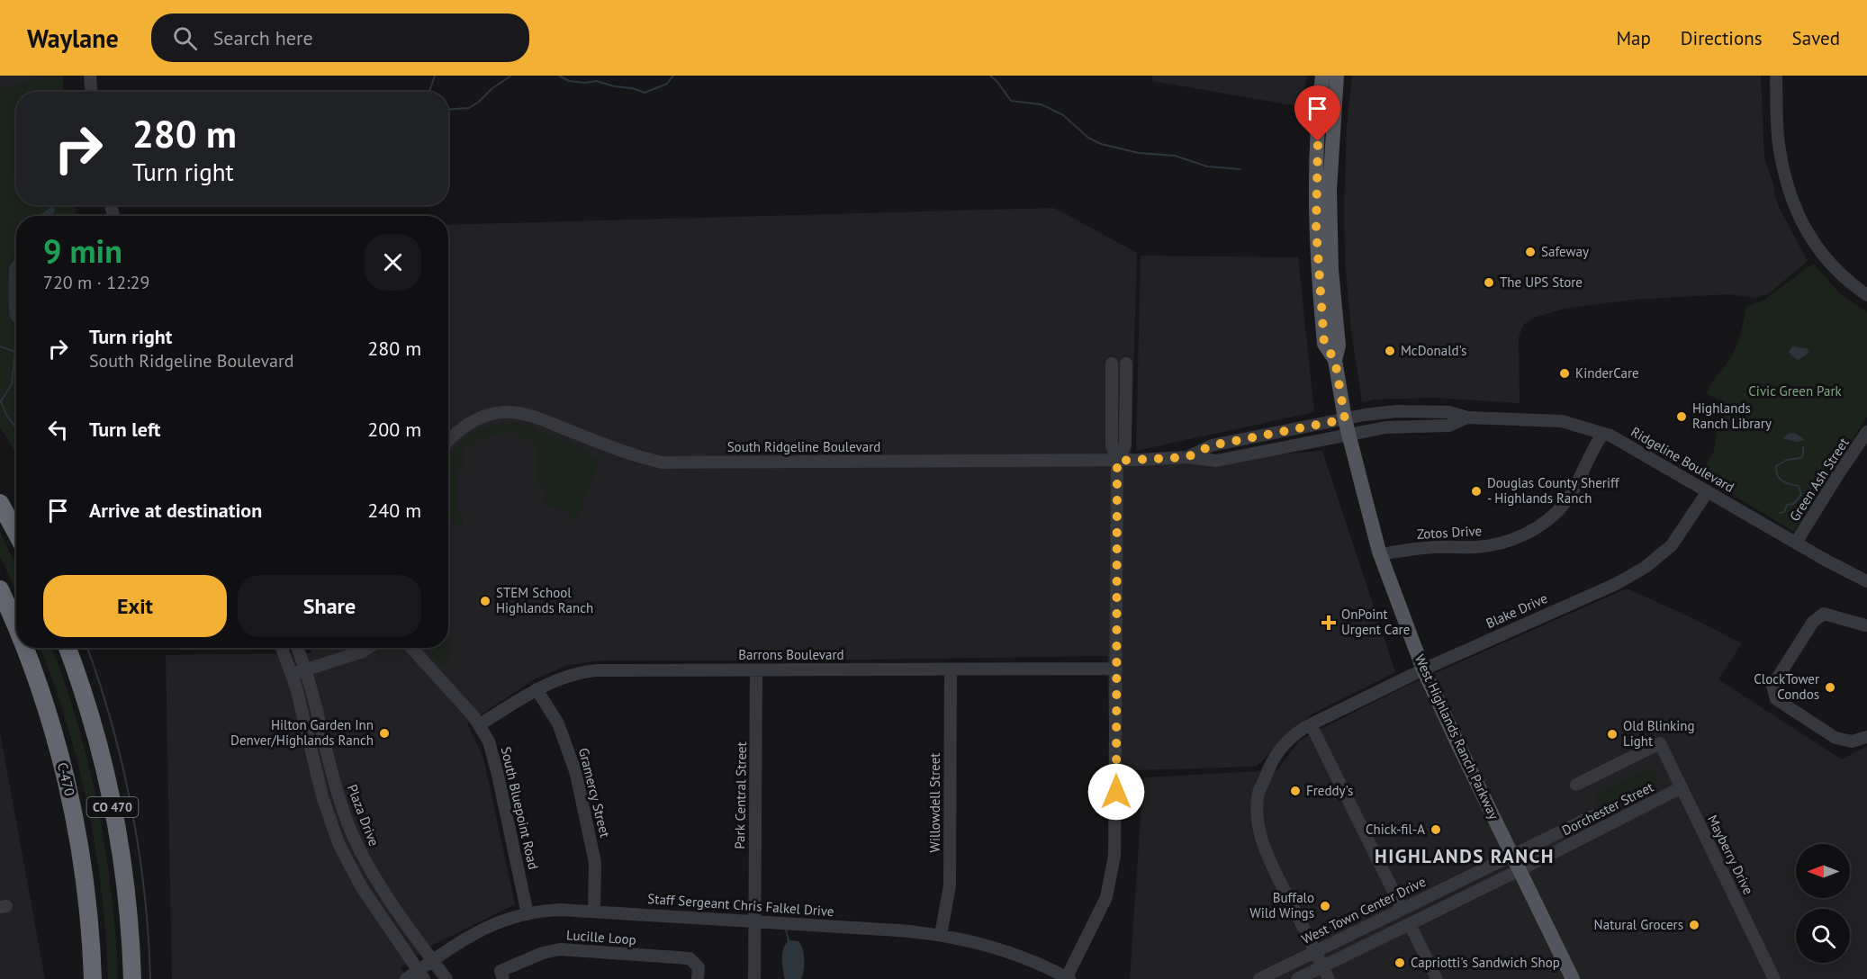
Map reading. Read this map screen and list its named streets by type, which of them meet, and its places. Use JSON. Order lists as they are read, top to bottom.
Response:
{
  "streets": {
    "highway": ["C-470", "CO 470"],
    "main road": ["West Highlands Ranch Parkway"],
    "street": [
      "South Ridgeline Boulevard",
      "Ridgeline Boulevard",
      "Green Ash Street",
      "Zotos Drive",
      "Blake Drive",
      "Barrons Boulevard",
      "Gramercy Street",
      "Park Central Street",
      "Willowdell Street",
      "South Bluepoint Road",
      "Dorchester Street",
      "Plaza Drive",
      "Mayberry Drive",
      "Staff Sergeant Chris Falkel Drive",
      "West Town Center Drive",
      "Lucille Loop"
    ]
  },
  "crossings": [
    ["South Ridgeline Boulevard", "Ridgeline Boulevard"],
    ["South Ridgeline Boulevard", "West Highlands Ranch Parkway"],
    ["Ridgeline Boulevard", "Green Ash Street"],
    ["Ridgeline Boulevard", "Zotos Drive"],
    ["Ridgeline Boulevard", "Blake Drive"],
    ["Ridgeline Boulevard", "West Highlands Ranch Parkway"],
    ["Zotos Drive", "West Highlands Ranch Parkway"],
    ["Blake Drive", "West Highlands Ranch Parkway"],
    ["Blake Drive", "West Town Center Drive"],
    ["Barrons Boulevard", "Gramercy Street"],
    ["Barrons Boulevard", "Park Central Street"],
    ["Barrons Boulevard", "Willowdell Street"],
    ["Barrons Boulevard", "South Bluepoint Road"],
    ["West Highlands Ranch Parkway", "Dorchester Street"],
    ["West Highlands Ranch Parkway", "West Town Center Drive"],
    ["Gramercy Street", "Staff Sergeant Chris Falkel Drive"],
    ["Park Central Street", "Staff Sergeant Chris Falkel Drive"],
    ["Willowdell Street", "Staff Sergeant Chris Falkel Drive"],
    ["South Bluepoint Road", "Staff Sergeant Chris Falkel Drive"],
    ["Dorchester Street", "Mayberry Drive"],
    ["Dorchester Street", "West Town Center Drive"],
    ["Plaza Drive", "Staff Sergeant Chris Falkel Drive"]
  ],
  "districts": ["HIGHLANDS RANCH"],
  "parks": ["Civic Green Park"],
  "places": {
    "other": [
      "Safeway",
      "The UPS Store",
      "McDonald's",
      "KinderCare",
      "Highlands Ranch Library",
      "Douglas County Sheriff - Highlands Ranch",
      "STEM School Highlands Ranch",
      "ClockTower Condos",
      "Hilton Garden Inn Denver/Highlands Ranch",
      "Old Blinking Light",
      "Freddy's",
      "Chick-fil-A",
      "Buffalo Wild Wings",
      "Natural Grocers",
      "Capriotti's Sandwich Shop"
    ],
    "health": ["OnPoint Urgent Care"]
  },
  "north": "left",
  "page": {
    "header": "Waylane",
    "search": "Search here",
    "nav": ["Map", "Directions", "Saved"],
    "turn": ["280 m", "Turn right"],
    "heading": ["9 min", "720 m · 12:29"],
    "list": [
      {
        "name": "Turn right",
        "note": "South Ridgeline Boulevard",
        "value": "280 m"
      },
      {
        "name": "Turn left",
        "value": "200 m"
      },
      {
        "name": "Arrive at destination",
        "value": "240 m"
      }
    ],
    "buttons": ["Exit", "Share"]
  }
}
